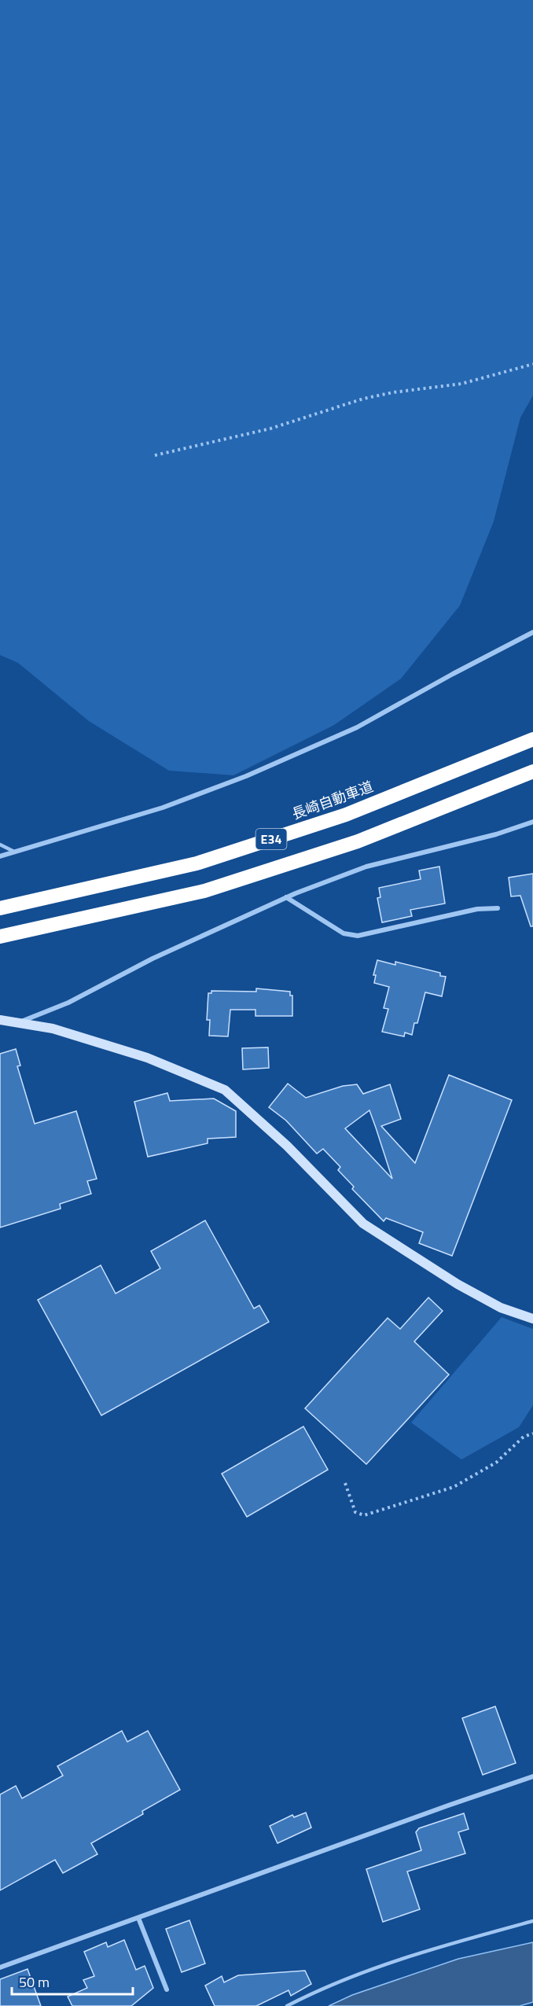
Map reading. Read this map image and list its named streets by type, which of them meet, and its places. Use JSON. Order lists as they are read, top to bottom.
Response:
{
  "streets": {
    "highway": ["長崎自動車道", "E34"]
  },
  "scale_bar": "50 m"
}
